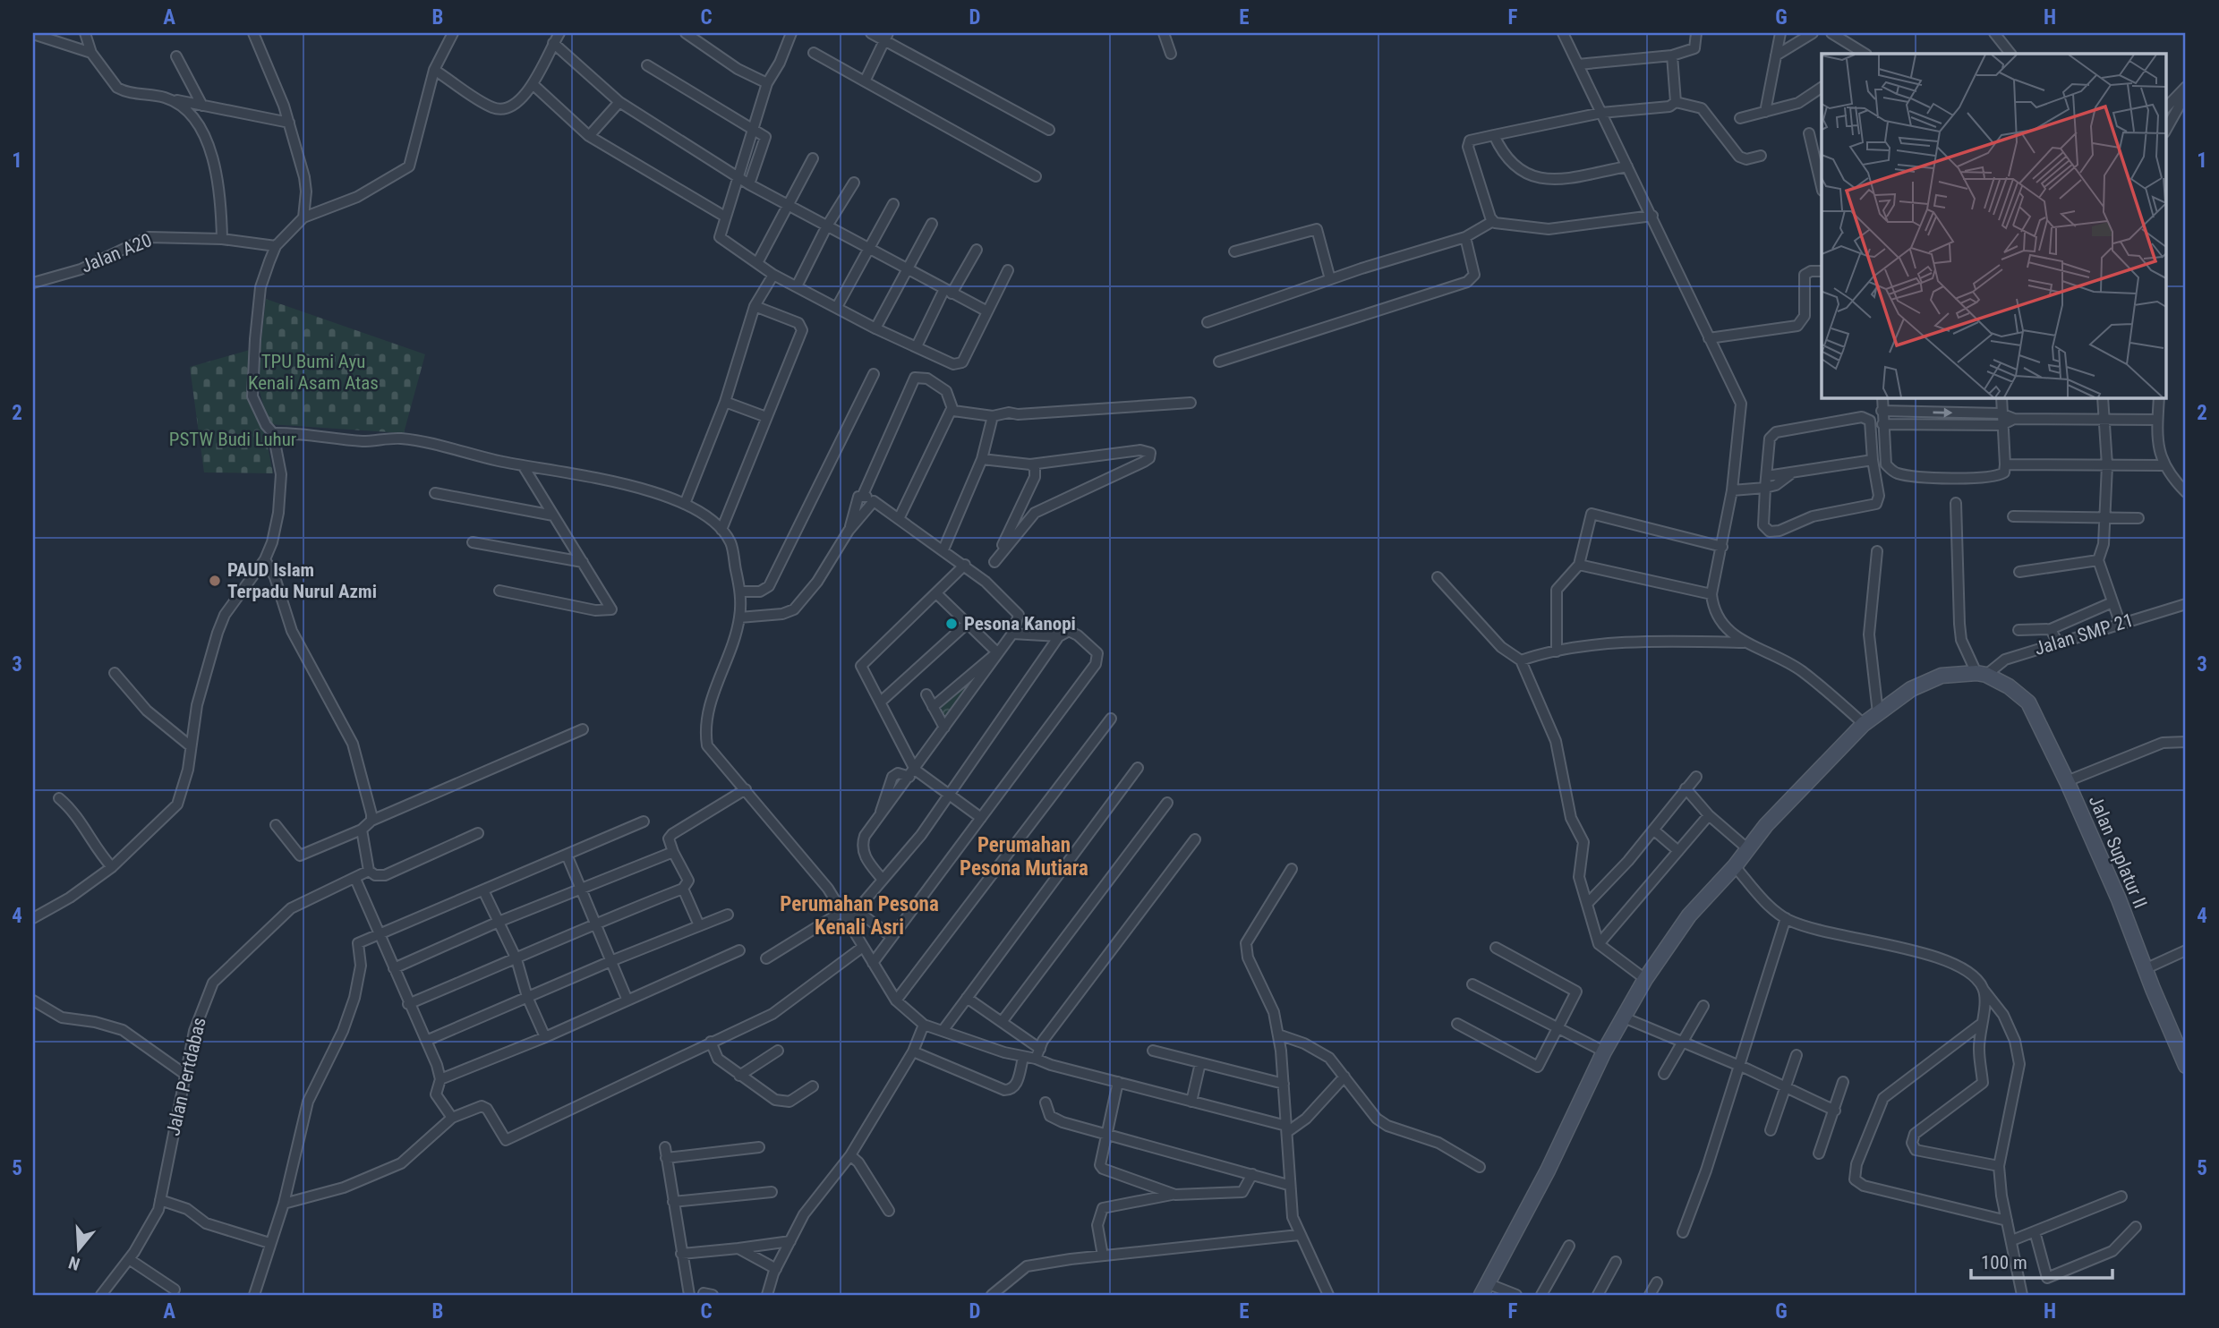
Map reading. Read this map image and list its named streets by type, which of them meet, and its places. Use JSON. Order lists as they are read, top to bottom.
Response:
{
  "streets": {
    "street": [
      "Jalan A20",
      "Jalan SMP 21",
      "Jalan Suplatur II",
      "Jalan Pertdabas"
    ]
  },
  "crossings": [
    ["Jalan SMP 21", "Jalan Suplatur II"]
  ],
  "districts": ["Perumahan Pesona Mutiara", "Perumahan Pesona Kenali Asri"],
  "parks": ["TPU Bumi Ayu Kenali Asam Atas", "PSTW Budi Luhur"],
  "places": ["PAUD Islam Terpadu Nurul Azmi", "Pesona Kanopi"],
  "scale_bar": "100 m",
  "north": "bottom",
  "grid": {
    "columns": [
      "A",
      "B",
      "C",
      "D",
      "E",
      "F",
      "G",
      "H"
    ],
    "rows": [
      "1",
      "2",
      "3",
      "4",
      "5"
    ]
  }
}
